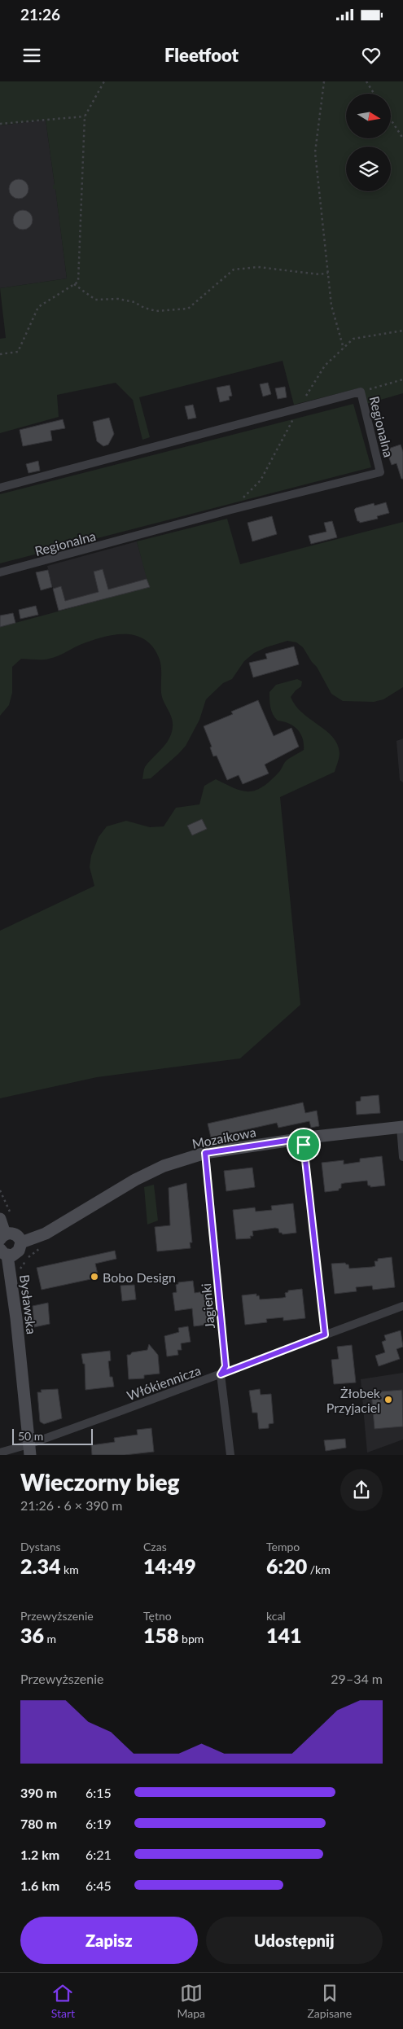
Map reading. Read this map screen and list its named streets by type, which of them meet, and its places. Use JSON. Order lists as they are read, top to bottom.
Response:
{
  "streets": {
    "street": [
      "Regionalna",
      "Mozaikowa",
      "Bysławska",
      "Jagienki",
      "Włókiennicza"
    ]
  },
  "crossings": [
    ["Mozaikowa", "Jagienki"],
    ["Bysławska", "Włókiennicza"],
    ["Jagienki", "Włókiennicza"]
  ],
  "places": ["Bobo Design", "Żłobek Przyjaciel"],
  "scale_bar": "50 m",
  "north": "right",
  "page": {
    "status": "21:26",
    "header": "Fleetfoot",
    "scale": "50 m",
    "heading": ["Wieczorny bieg", "21:26 · 6 × 390 m"],
    "stats": [
      ["Dystans", "2.34 km"],
      ["Czas", "14:49"],
      ["Tempo", "6:20 /km"],
      ["Przewyższenie", "36 m"],
      ["Tętno", "158 bpm"],
      ["kcal", "141"]
    ],
    "chart": ["Przewyższenie", "29–34 m"],
    "list": [
      {
        "name": "390 m",
        "note": "6:15"
      },
      {
        "name": "780 m",
        "note": "6:19"
      },
      {
        "name": "1.2 km",
        "note": "6:21"
      },
      {
        "name": "1.6 km",
        "note": "6:45"
      }
    ],
    "buttons": ["Zapisz", "Udostępnij"],
    "tabs": ["Start", "Mapa", "Zapisane"]
  }
}
